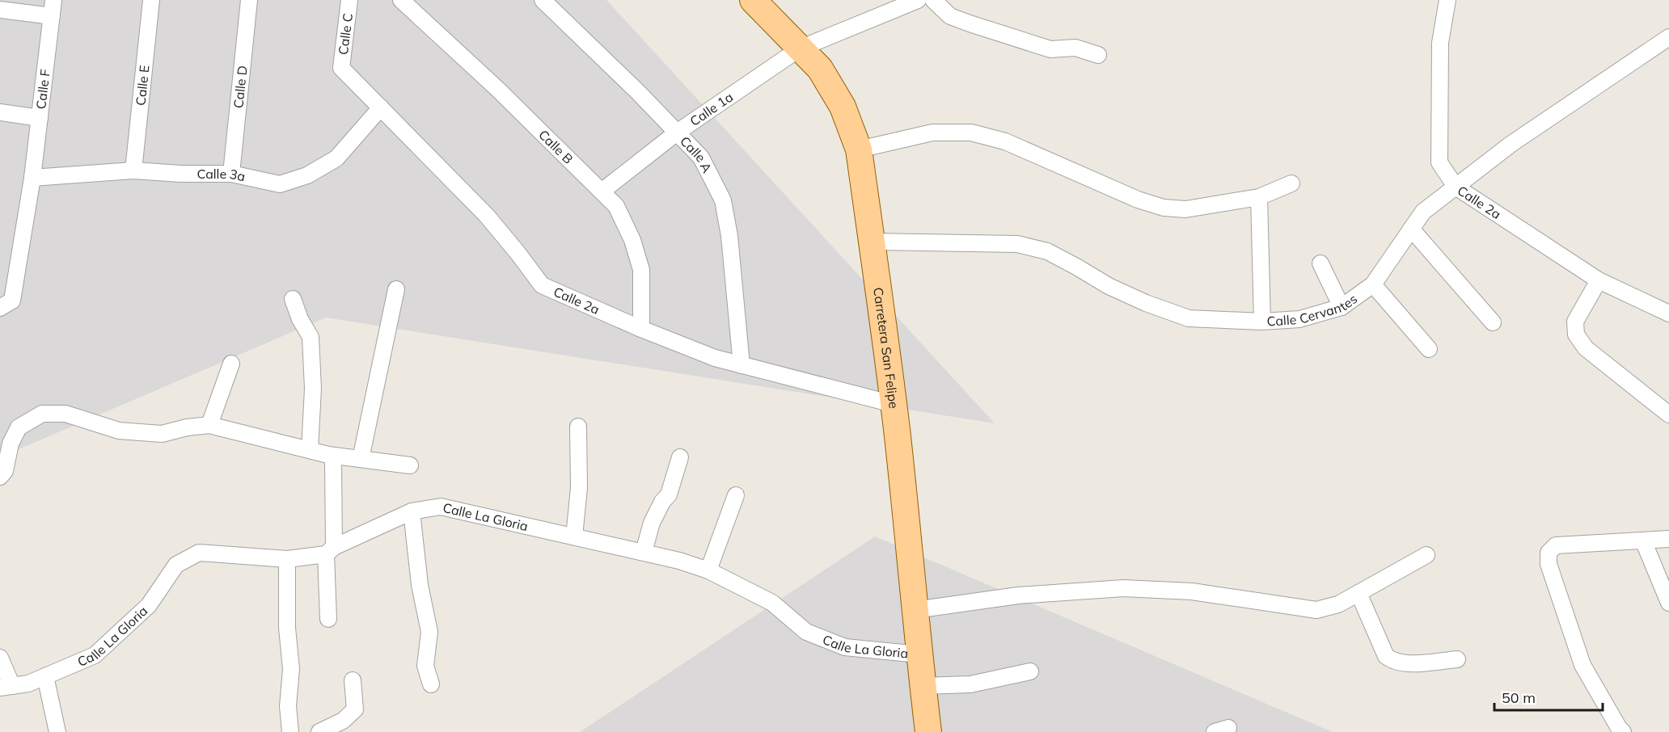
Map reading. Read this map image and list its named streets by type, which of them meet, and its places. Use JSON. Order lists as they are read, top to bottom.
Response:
{
  "streets": {
    "main road": ["Carretera San Felipe"],
    "street": [
      "Calle C",
      "Calle E",
      "Calle D",
      "Calle F",
      "Calle 1a",
      "Calle B",
      "Calle A",
      "Calle 3a",
      "Calle 2a",
      "Calle Cervantes",
      "Calle La Gloria"
    ]
  },
  "crossings": [
    ["Calle C", "Calle 2a"],
    ["Calle E", "Calle 3a"],
    ["Calle D", "Calle 3a"],
    ["Calle F", "Calle 3a"],
    ["Calle 1a", "Calle B"],
    ["Calle 1a", "Calle A"],
    ["Calle 1a", "Carretera San Felipe"],
    ["Calle B", "Calle 2a"],
    ["Calle A", "Calle 2a"],
    ["Calle 3a", "Calle 2a"],
    ["Calle 2a", "Calle Cervantes"],
    ["Calle 2a", "Carretera San Felipe"],
    ["Calle Cervantes", "Carretera San Felipe"],
    ["Carretera San Felipe", "Calle La Gloria"]
  ],
  "scale_bar": "50 m"
}
